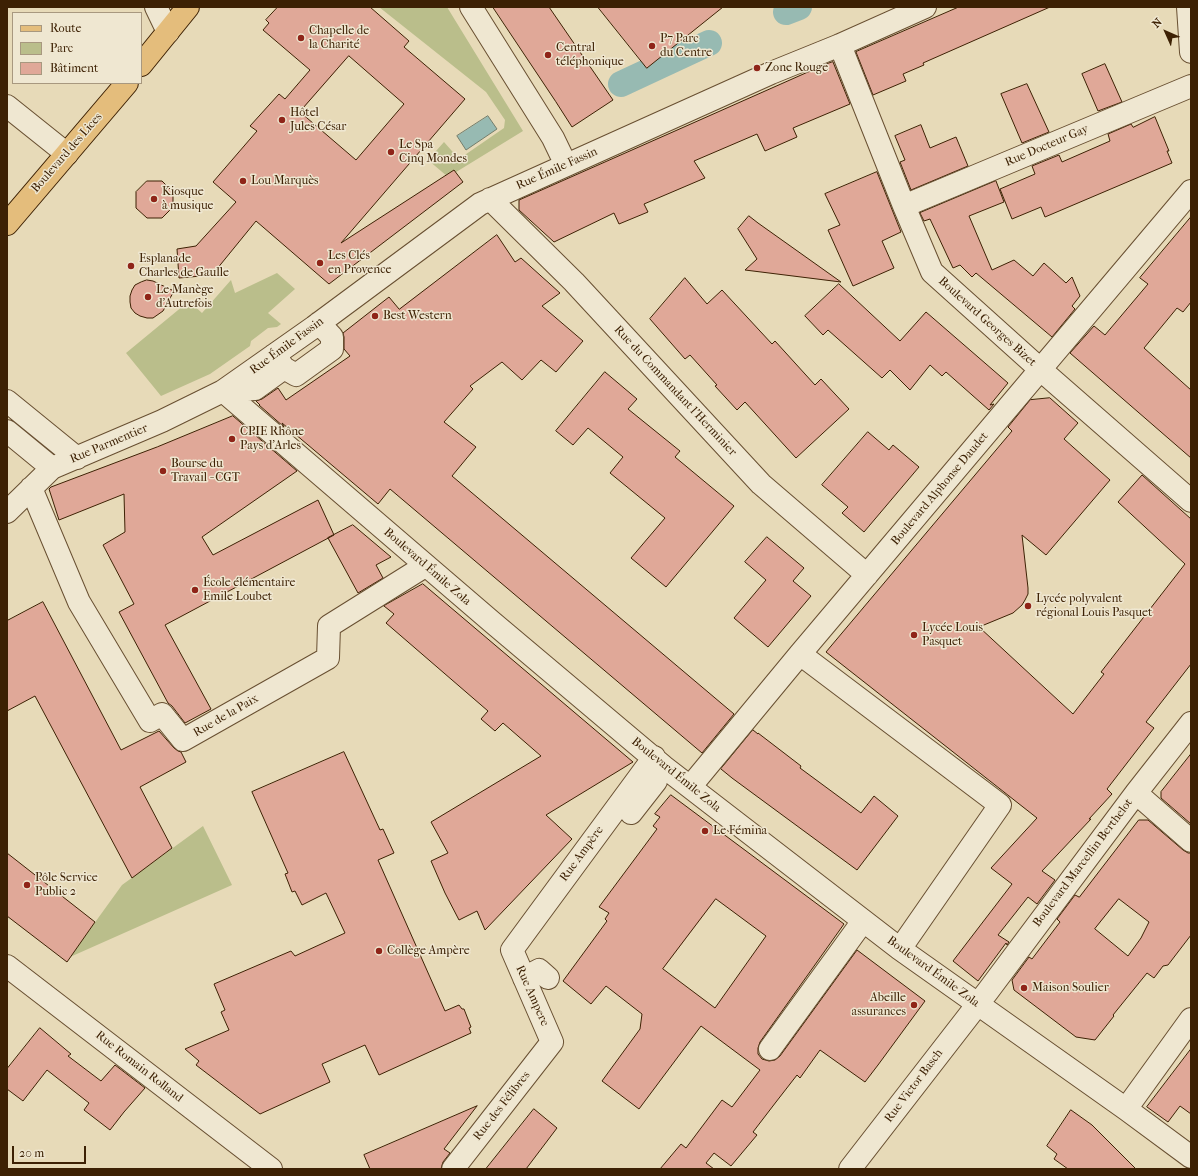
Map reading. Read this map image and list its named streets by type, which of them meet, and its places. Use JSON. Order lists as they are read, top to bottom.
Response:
{
  "streets": {
    "main road": ["Boulevard des Lices"],
    "street": [
      "Rue Docteur Gay",
      "Rue Émile Fassin",
      "Boulevard Georges Bizet",
      "Rue du Commandant l'Herminier",
      "Rue Parmentier",
      "Boulevard Alphonse Daudet",
      "Boulevard Émile Zola",
      "Rue de la Paix",
      "Rue Ampère",
      "Boulevard Marcellin Berthelot",
      "Rue Ampere",
      "Rue Romain Rolland",
      "Rue Victor Basch",
      "Rue des Félibres"
    ]
  },
  "crossings": [
    ["Rue Docteur Gay", "Boulevard Georges Bizet"],
    ["Rue Émile Fassin", "Boulevard Georges Bizet"],
    ["Rue Émile Fassin", "Rue du Commandant l'Herminier"],
    ["Rue Émile Fassin", "Rue Parmentier"],
    ["Rue Émile Fassin", "Boulevard Émile Zola"],
    ["Boulevard Georges Bizet", "Boulevard Alphonse Daudet"],
    ["Rue du Commandant l'Herminier", "Boulevard Alphonse Daudet"],
    ["Rue Parmentier", "Boulevard Émile Zola"],
    ["Rue Parmentier", "Rue de la Paix"],
    ["Boulevard Alphonse Daudet", "Boulevard Émile Zola"],
    ["Boulevard Émile Zola", "Rue de la Paix"],
    ["Boulevard Émile Zola", "Rue Ampère"],
    ["Boulevard Émile Zola", "Boulevard Marcellin Berthelot"],
    ["Boulevard Émile Zola", "Rue Victor Basch"],
    ["Rue Ampère", "Rue Ampere"],
    ["Boulevard Marcellin Berthelot", "Rue Victor Basch"],
    ["Rue Ampere", "Rue des Félibres"]
  ],
  "places": [
    "Chapelle de la Charité",
    "P7 Parc du Centre",
    "Central téléphonique",
    "Zone Rouge",
    "Hôtel Jules César",
    "Le Spa Cinq Mondes",
    "Lou Marquès",
    "Kiosque à musique",
    "Les Clés en Provence",
    "Esplanade Charles de Gaulle",
    "Le Manège d'Autrefois",
    "Best Western",
    "CPIE Rhône Pays d’Arles",
    "Bourse du Travail - CGT",
    "École élémentaire Emile Loubet",
    "Lycée polyvalent régional Louis Pasquet",
    "Lycée Louis Pasquet",
    "Le Fémina",
    "Pôle Service Public 2",
    "Collège Ampère",
    "Maison Soulier",
    "Abeille assurances"
  ],
  "legend": ["Route", "Parc", "Bâtiment"],
  "scale_bar": "20 m",
  "north": "top left"
}
